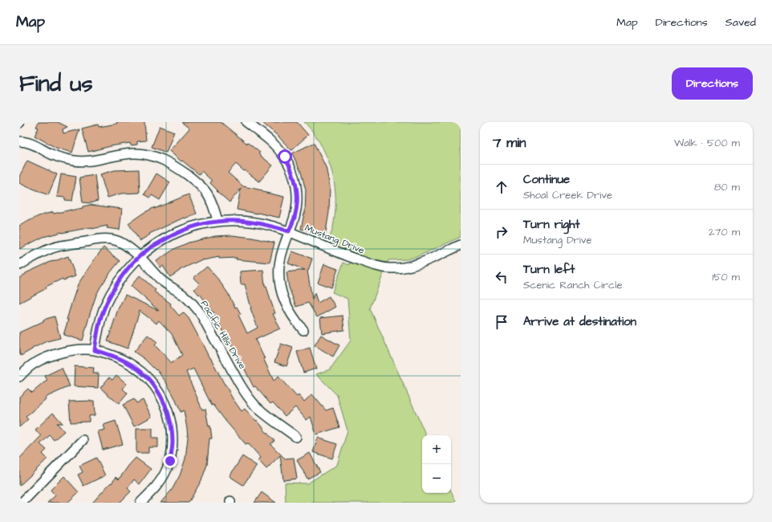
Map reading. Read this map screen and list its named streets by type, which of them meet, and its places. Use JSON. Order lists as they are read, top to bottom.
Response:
{
  "streets": {
    "street": ["Mustang Drive", "Pacific Hills Drive"]
  },
  "crossings": [
    ["Mustang Drive", "Pacific Hills Drive"]
  ],
  "page": {
    "header": "Map",
    "nav": ["Map", "Directions", "Saved"],
    "buttons": "Directions",
    "title": "Find us",
    "heading": ["7 min", "Walk · 500 m"],
    "list": [
      ["Continue", "Shoal Creek Drive", "80 m"],
      ["Turn right", "Mustang Drive", "270 m"],
      ["Turn left", "Scenic Ranch Circle", "150 m"],
      "Arrive at destination"
    ],
    "map_buttons": ["+", "−"]
  }
}
